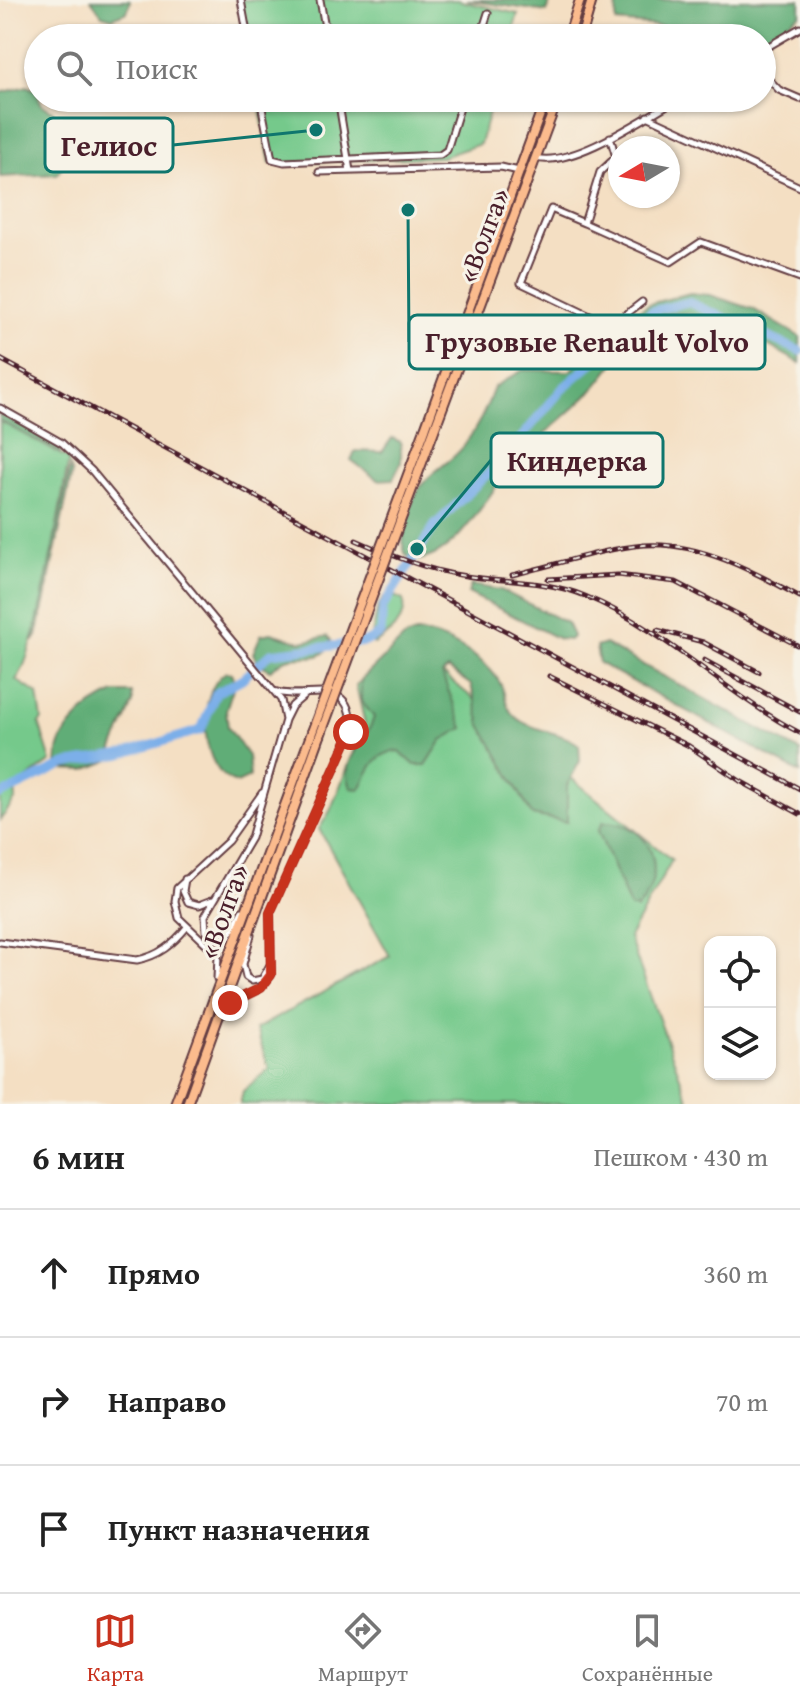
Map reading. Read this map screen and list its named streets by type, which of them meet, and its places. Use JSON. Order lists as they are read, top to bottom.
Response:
{
  "streets": {
    "highway": ["«Волга»"]
  },
  "places": ["Гелиос", "Грузовые Renault Volvo", "Киндерка"],
  "north": "left",
  "page": {
    "search": "Поиск",
    "heading": ["6 мин", "Пешком · 430 m"],
    "list": [
      ["Прямо", "360 m"],
      ["Направо", "70 m"],
      "Пункт назначения"
    ],
    "nav": ["Карта", "Маршрут", "Сохранённые"]
  }
}
